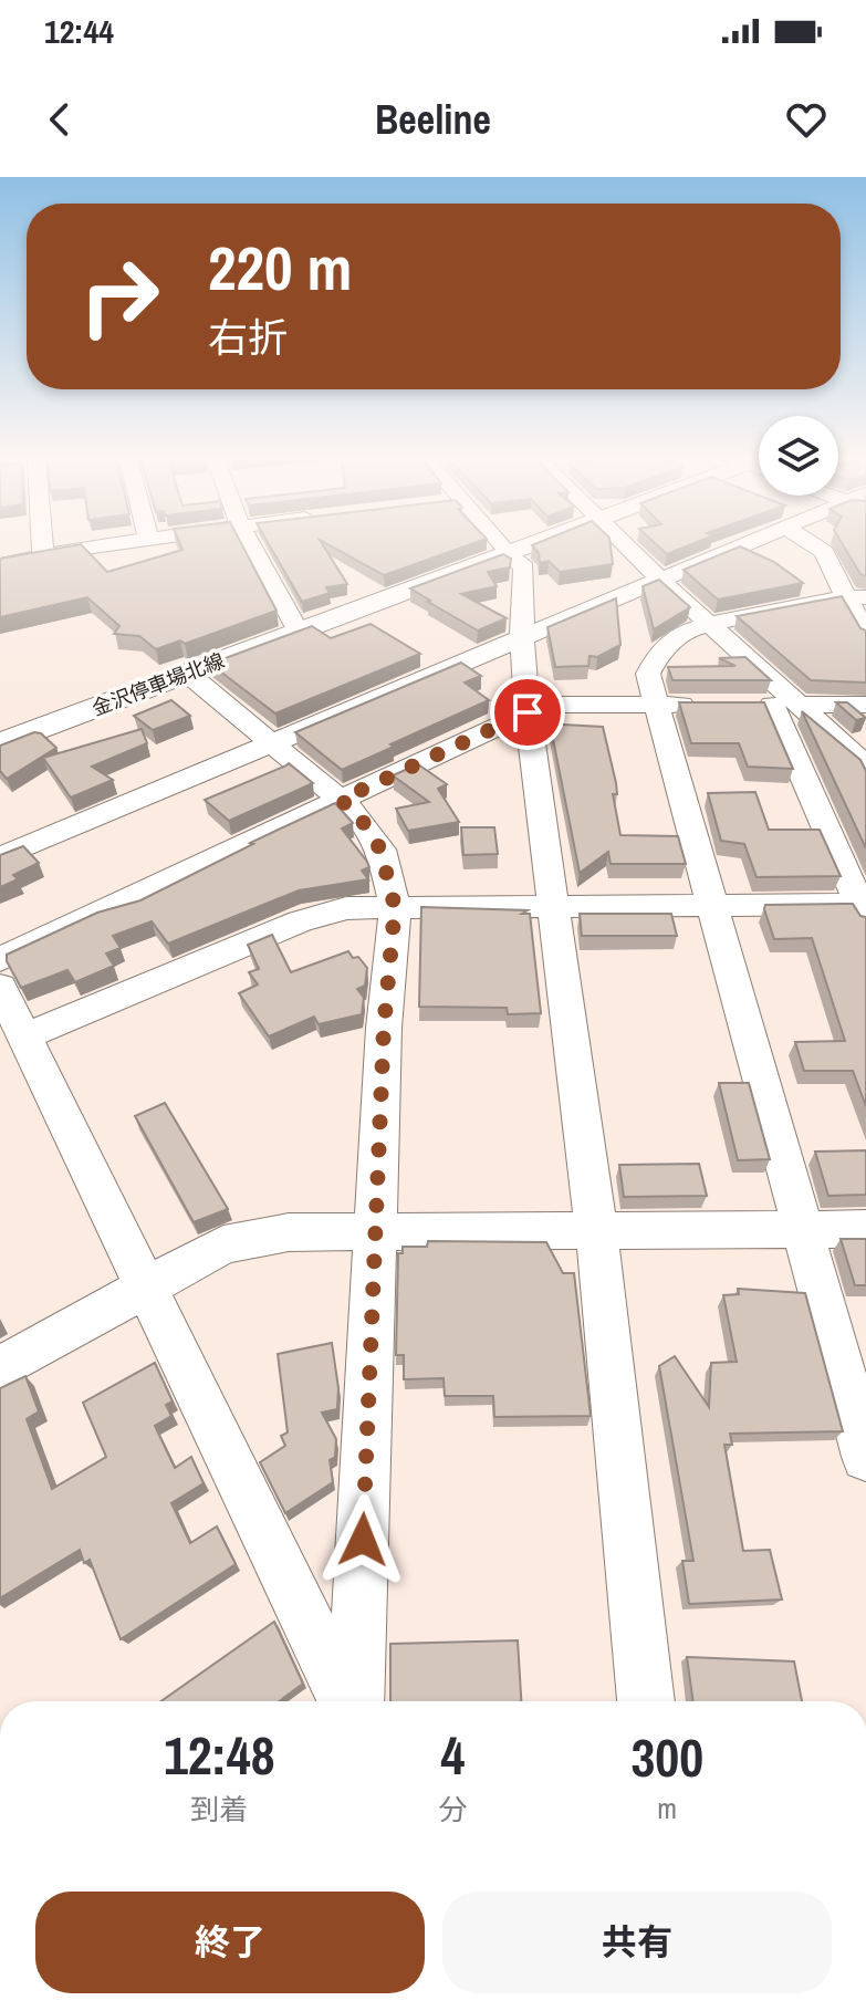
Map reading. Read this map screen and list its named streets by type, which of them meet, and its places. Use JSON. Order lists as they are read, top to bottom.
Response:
{
  "streets": {
    "main road": ["金沢停車場北線"]
  },
  "page": {
    "status": "12:44",
    "header": "Beeline",
    "turn": ["220 m", "右折"],
    "eta": [
      "12:48",
      "到着",
      "4",
      "分",
      "300",
      "m"
    ],
    "buttons": ["終了", "共有"]
  }
}
